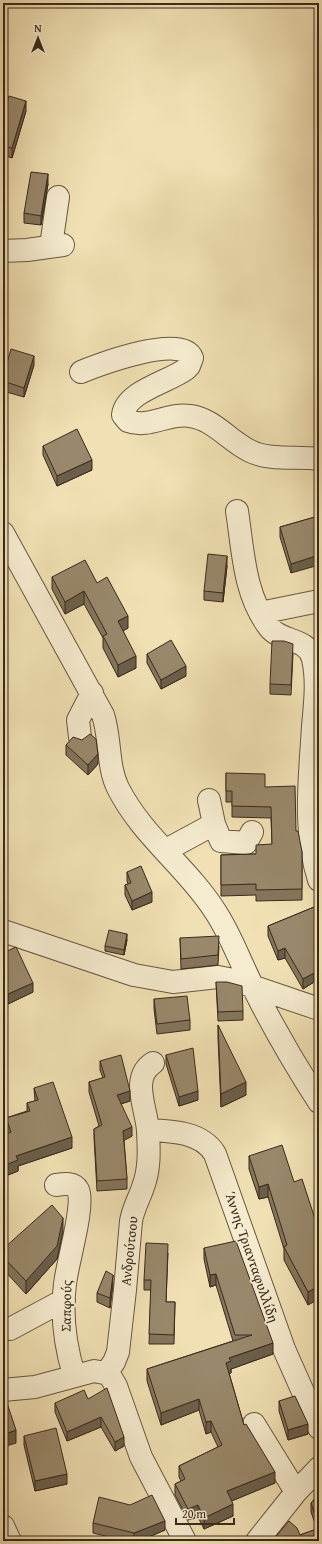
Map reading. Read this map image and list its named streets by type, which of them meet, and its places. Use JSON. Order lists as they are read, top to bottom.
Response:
{
  "streets": {
    "street": ["Ανδρούτσου", "Άννης Τριανταφυλλίδη", "Σαπφούς"]
  },
  "crossings": [
    ["Ανδρούτσου", "Άννης Τριανταφυλλίδη"]
  ],
  "scale_bar": "20 m",
  "north": "top"
}
